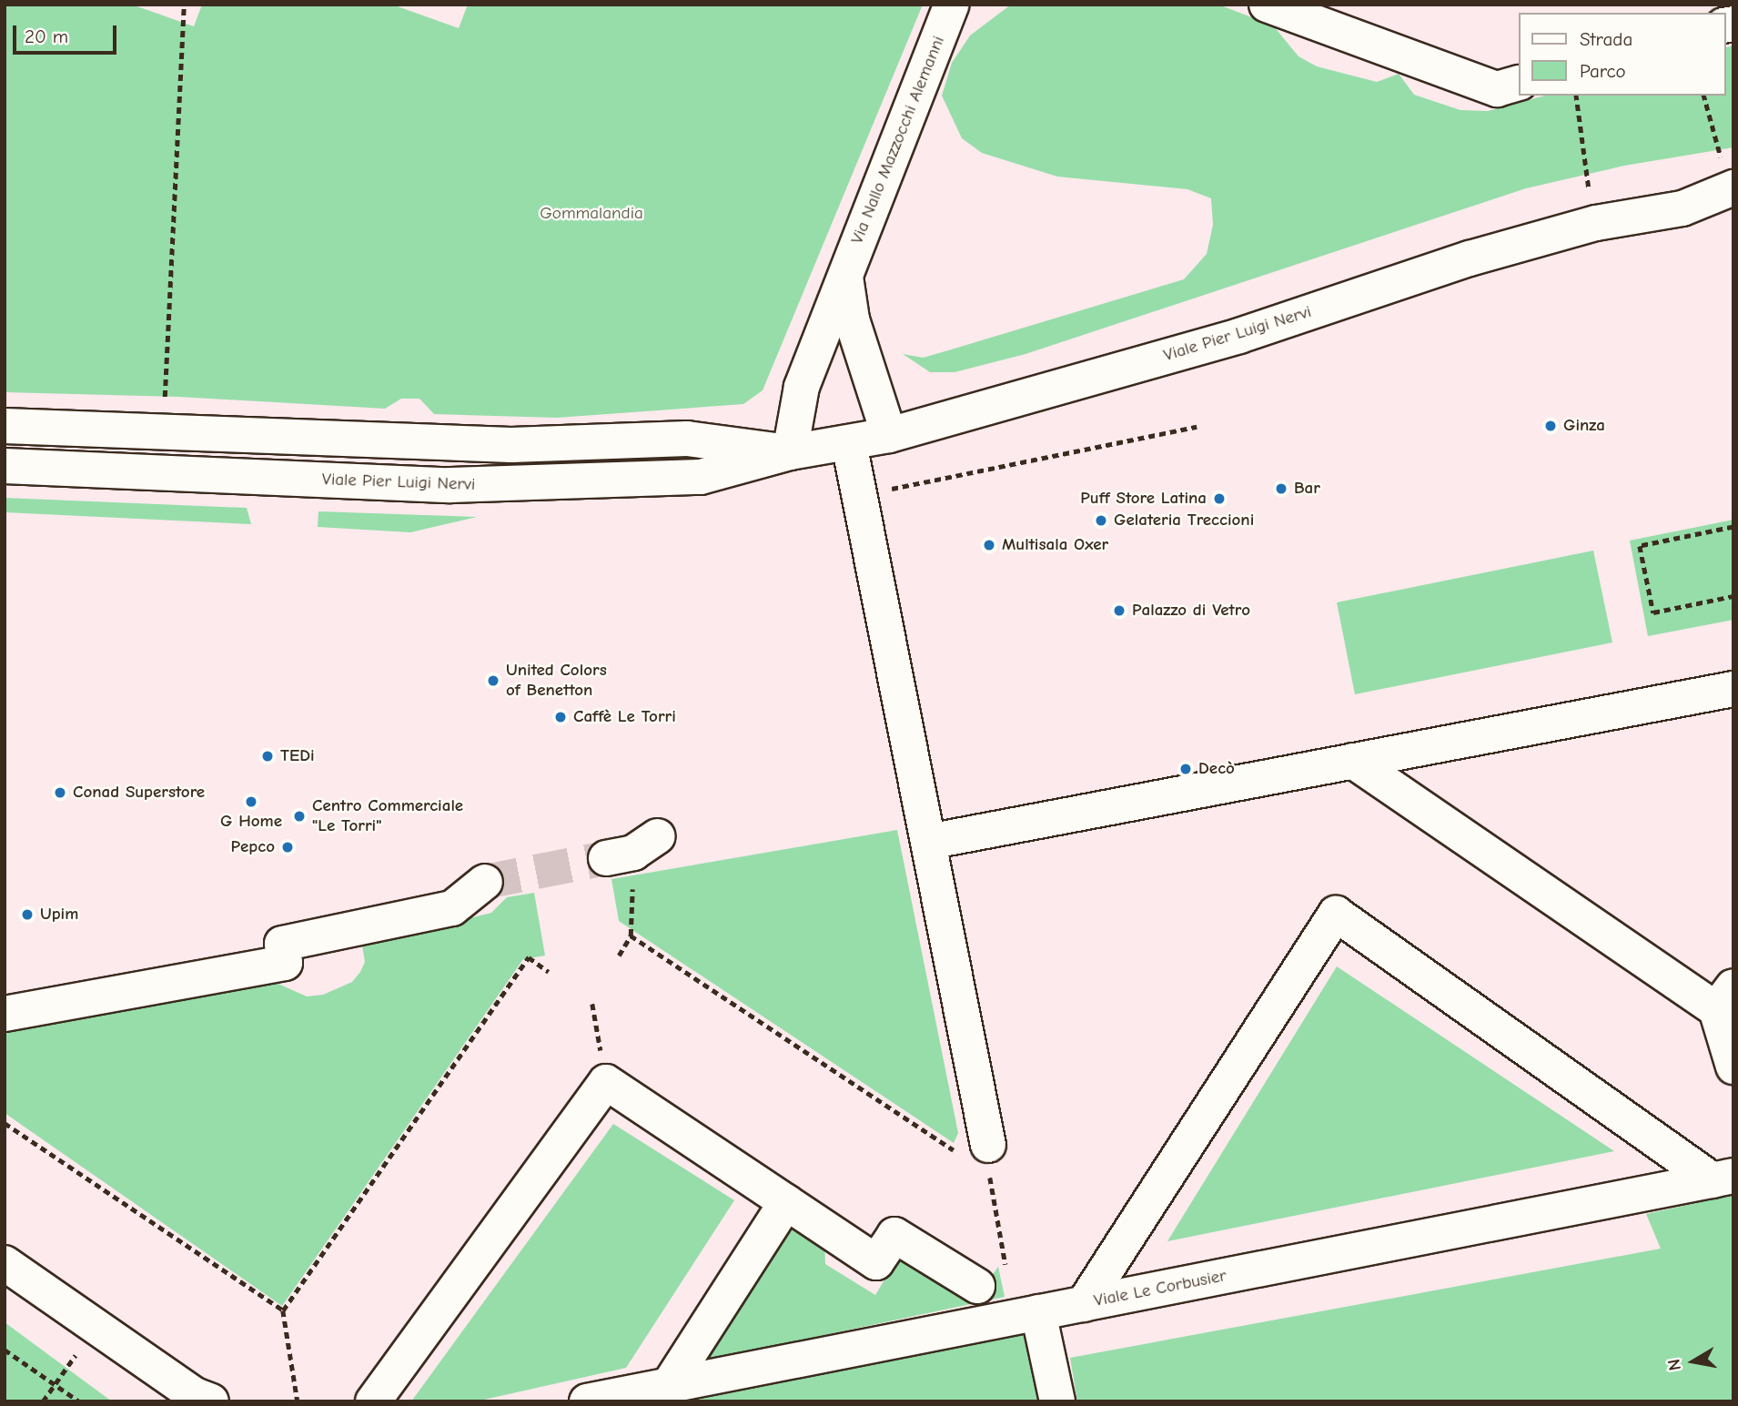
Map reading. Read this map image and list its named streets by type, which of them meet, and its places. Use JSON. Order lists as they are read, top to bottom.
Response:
{
  "streets": {
    "street": ["Via Nallo Mazzocchi Alemanni", "Viale Pier Luigi Nervi", "Viale Le Corbusier"]
  },
  "crossings": [
    ["Via Nallo Mazzocchi Alemanni", "Viale Pier Luigi Nervi"]
  ],
  "parks": ["Gommalandia"],
  "places": [
    "Ginza",
    "Bar",
    "Puff Store Latina",
    "Gelateria Treccioni",
    "Multisala Oxer",
    "Palazzo di Vetro",
    "United Colors of Benetton",
    "Caffè Le Torri",
    "TEDi",
    "Decò",
    "Conad Superstore",
    "G Home",
    "Centro Commerciale \"Le Torri\"",
    "Pepco",
    "Upim"
  ],
  "legend": ["Strada", "Parco"],
  "scale_bar": "20 m",
  "north": "left"
}
